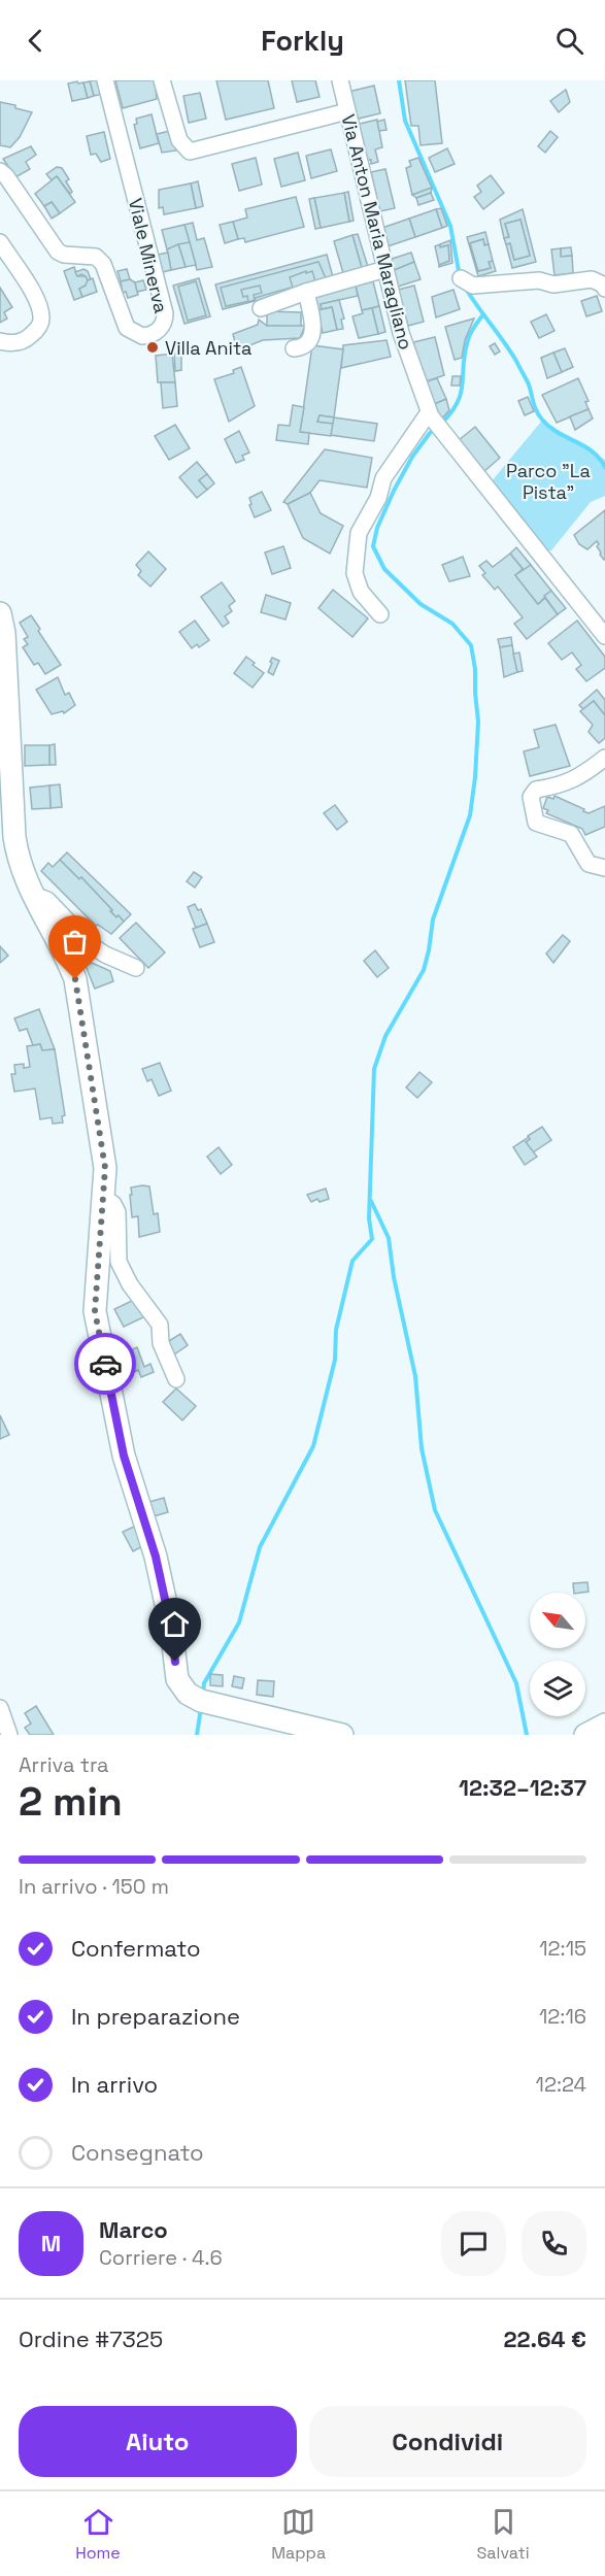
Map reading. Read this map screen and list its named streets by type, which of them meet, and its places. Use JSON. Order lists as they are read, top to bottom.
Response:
{
  "streets": {
    "street": ["Via Anton Maria Maragliano", "Viale Minerva"]
  },
  "parks": ["Parco \"La Pista\""],
  "places": ["Villa Anita"],
  "north": "top left",
  "page": {
    "header": "Forkly",
    "heading": ["2 min", "Arriva tra", "12:32–12:37"],
    "panel": [
      "Marco",
      "Corriere · 4.6",
      "Ordine #7325",
      "22.64 €"
    ],
    "bar": "In arrivo · 150 m",
    "list": [
      ["Confermato", "12:15"],
      ["In preparazione", "12:16"],
      ["In arrivo", "12:24"],
      "Consegnato"
    ],
    "round": "M",
    "buttons": ["Aiuto", "Condividi"],
    "tabs": ["Home", "Mappa", "Salvati"]
  }
}
